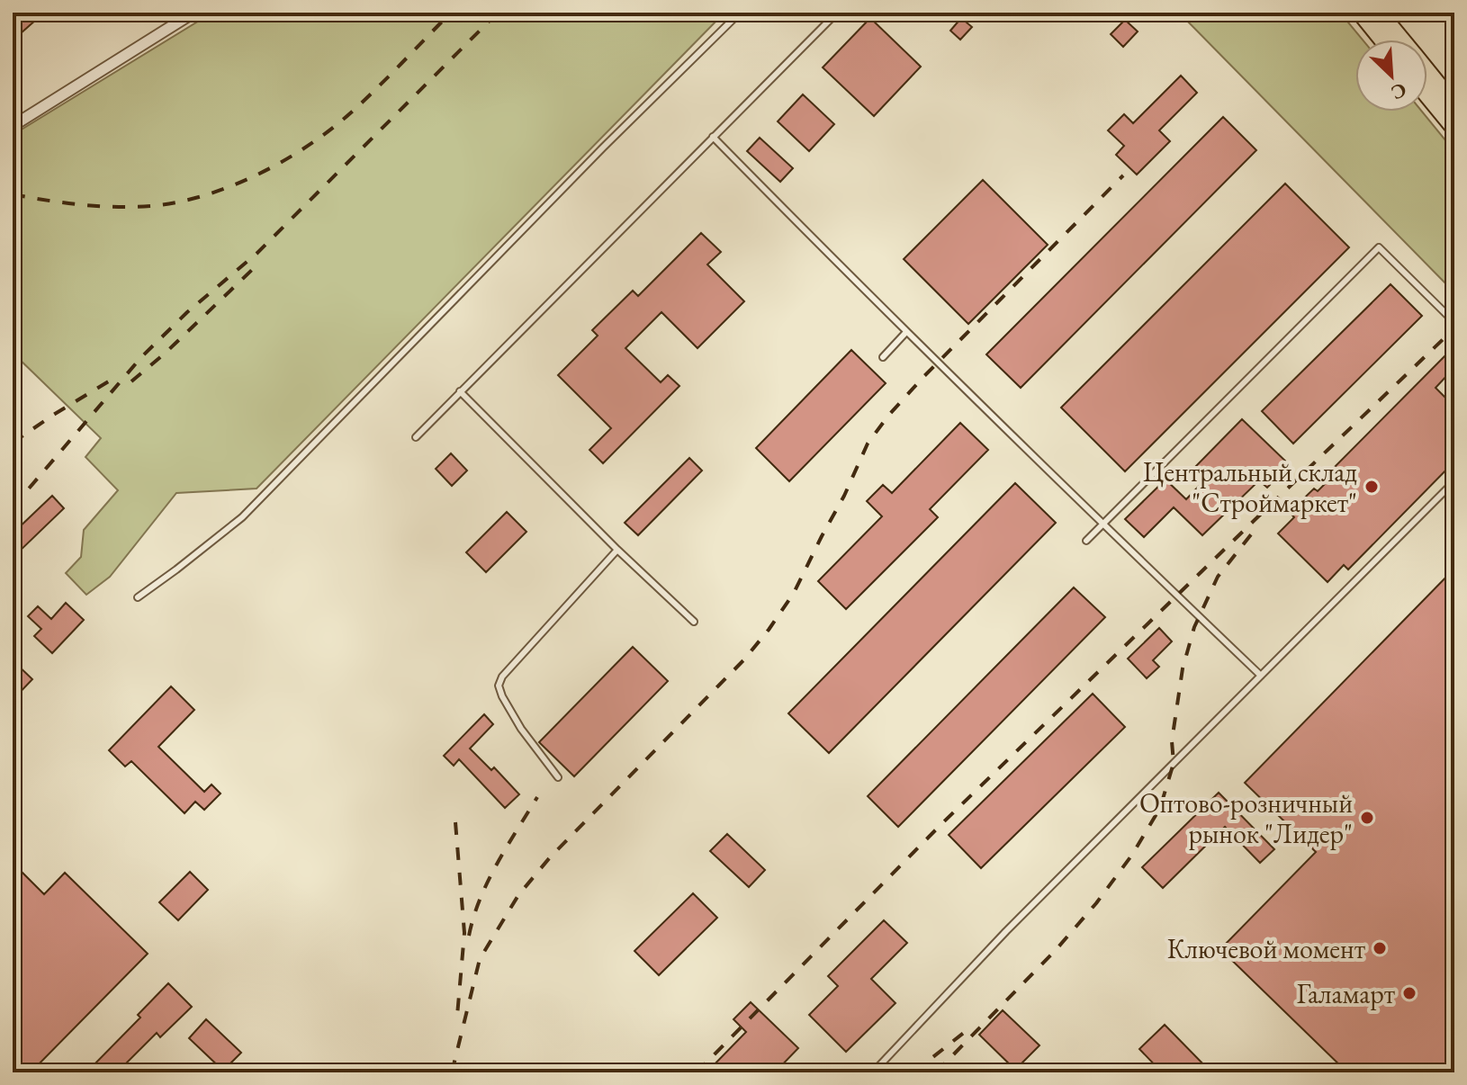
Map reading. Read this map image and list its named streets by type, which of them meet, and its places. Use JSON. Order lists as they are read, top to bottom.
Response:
{
  "places": [
    "Центральный склад \"Строймаркет\"",
    "Оптово-розничный рынок \"Лидер\"",
    "Ключевой момент",
    "Галамарт"
  ],
  "north": "bottom right"
}
